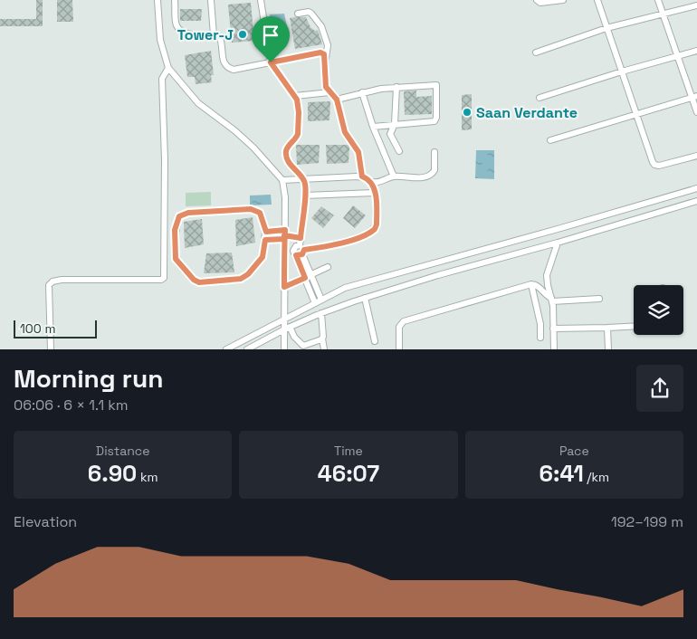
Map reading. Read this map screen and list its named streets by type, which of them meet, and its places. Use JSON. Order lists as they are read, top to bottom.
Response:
{
  "places": ["Tower-J", "Saan Verdante"],
  "scale_bar": "100 m",
  "page": {
    "scale": "100 m",
    "heading": ["Morning run", "06:06 · 6 × 1.1 km"],
    "stats": [
      ["Distance", "6.90 km"],
      ["Time", "46:07"],
      ["Pace", "6:41 /km"]
    ],
    "chart": ["Elevation", "192–199 m"]
  }
}
